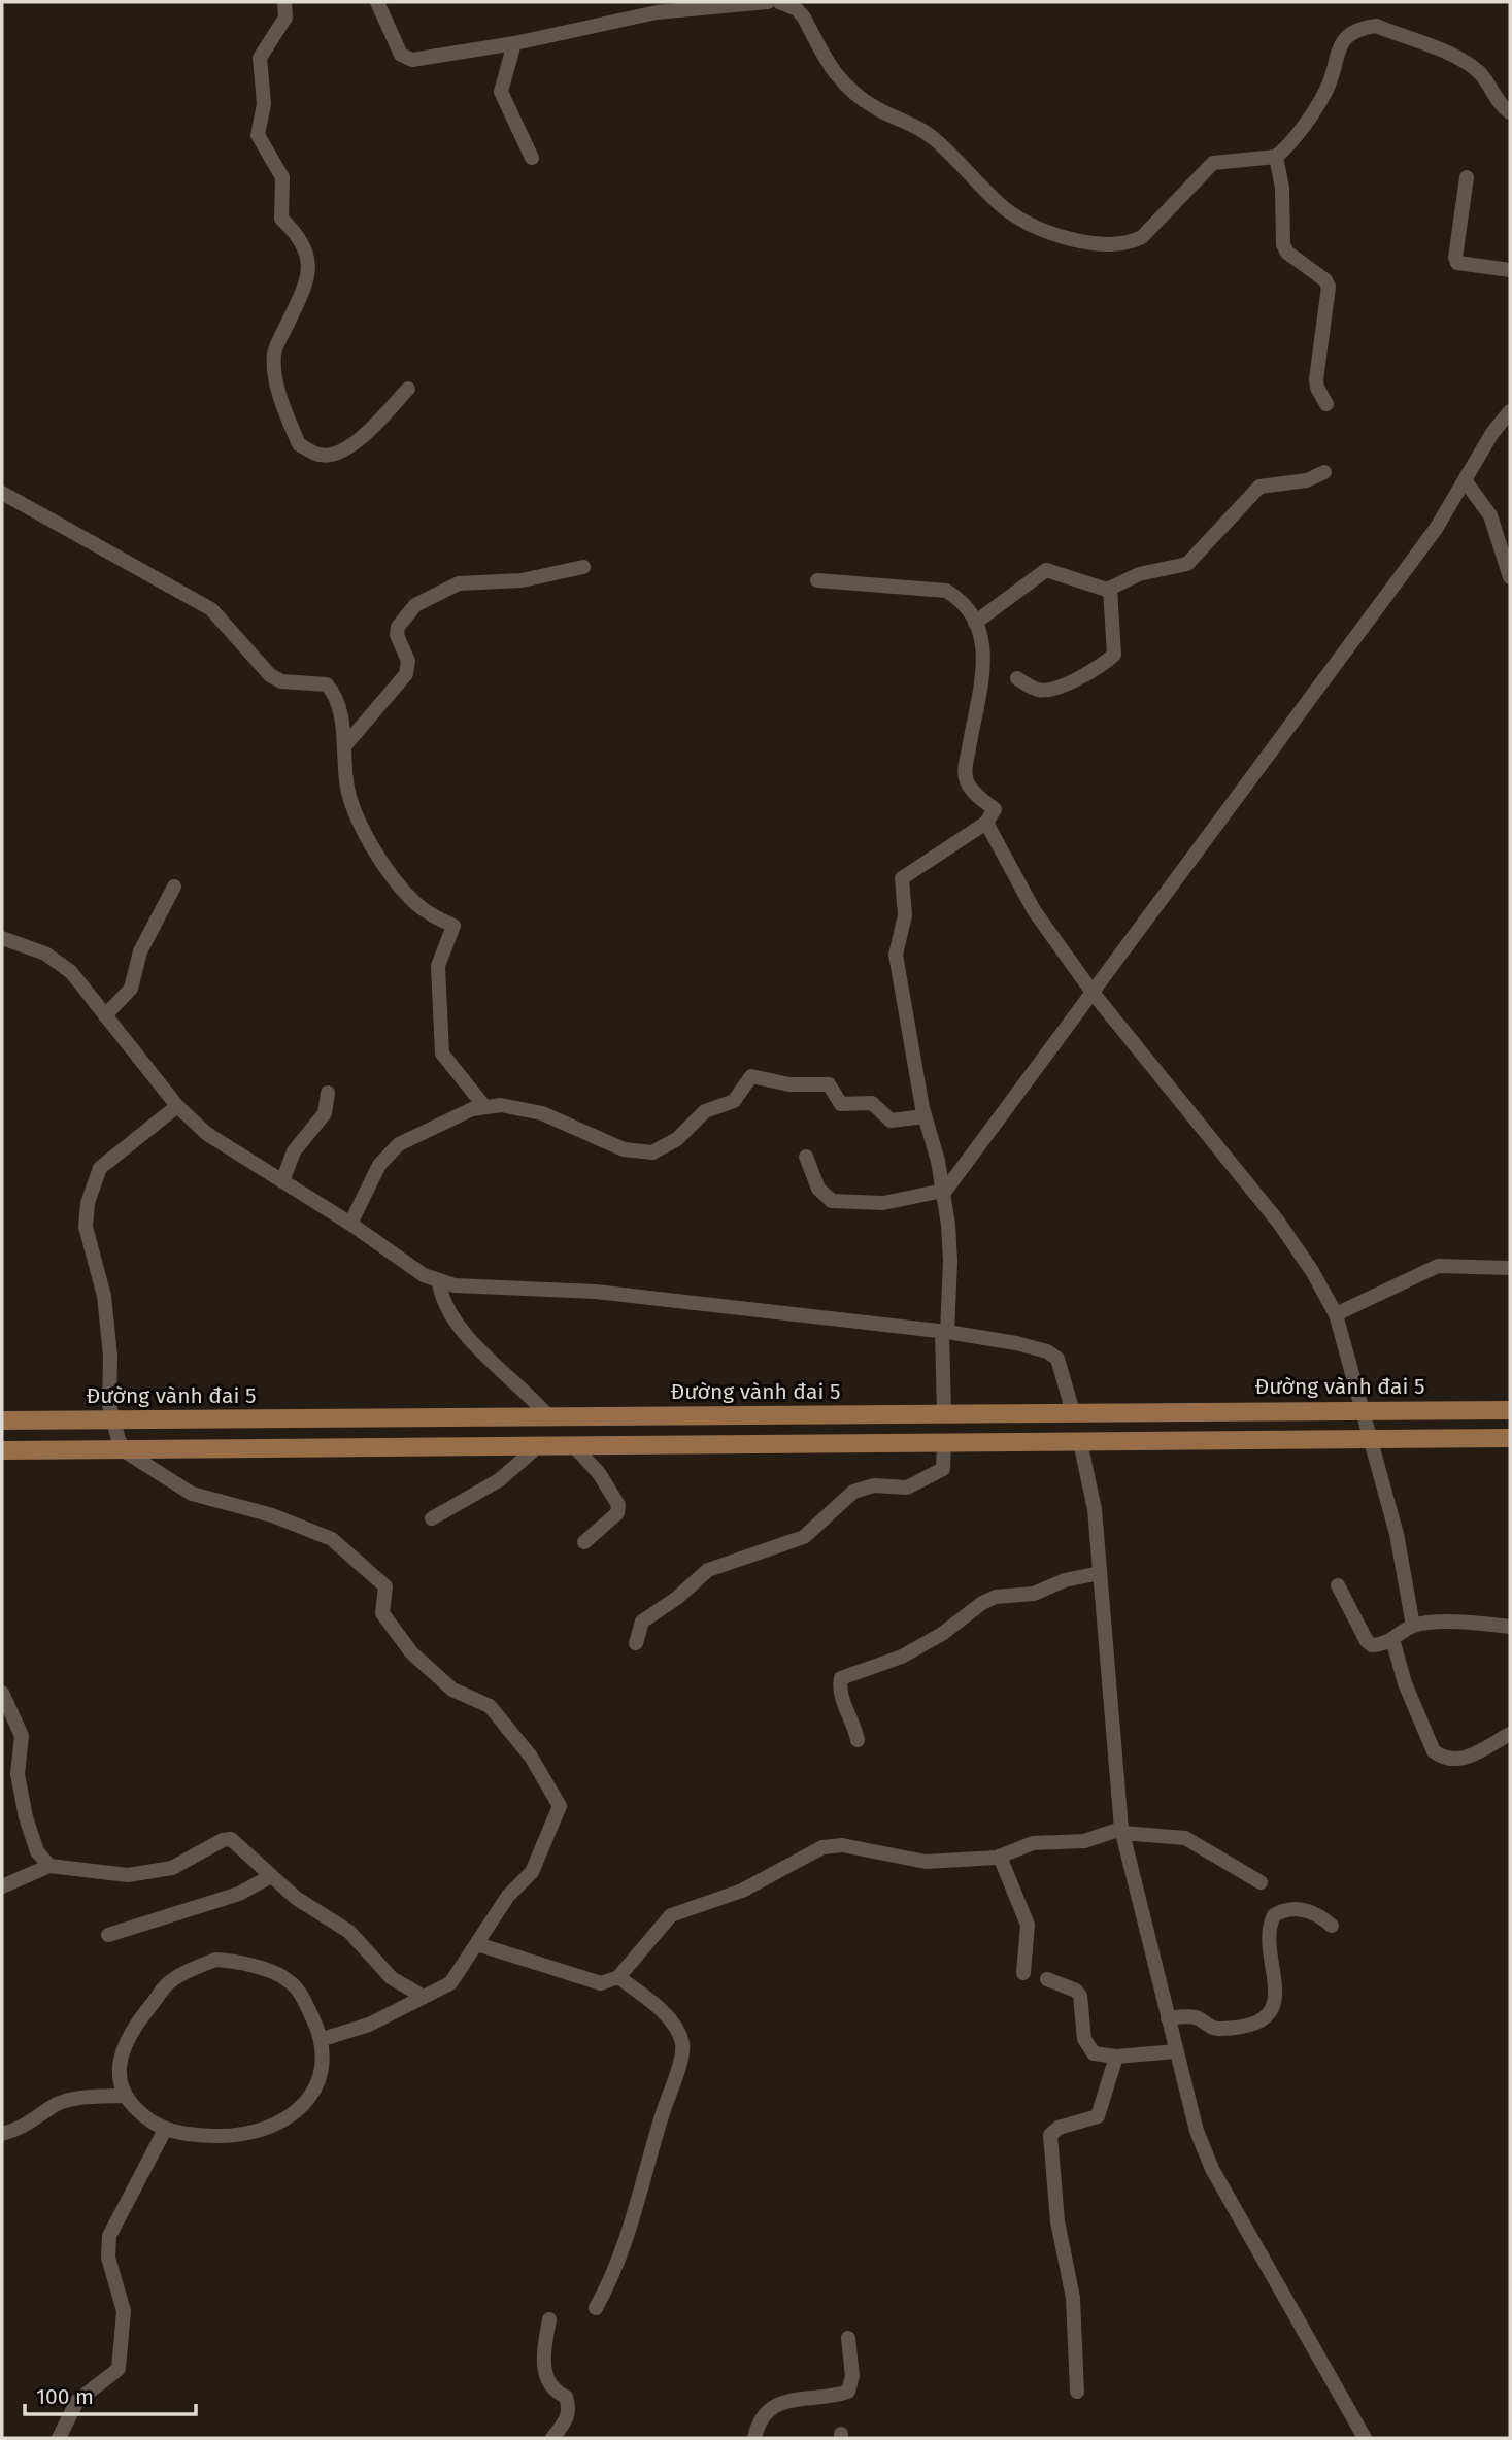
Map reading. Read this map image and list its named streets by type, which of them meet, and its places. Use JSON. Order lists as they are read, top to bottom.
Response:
{
  "streets": {
    "main road": ["Đường vành đai 5"]
  },
  "scale_bar": "100 m"
}
